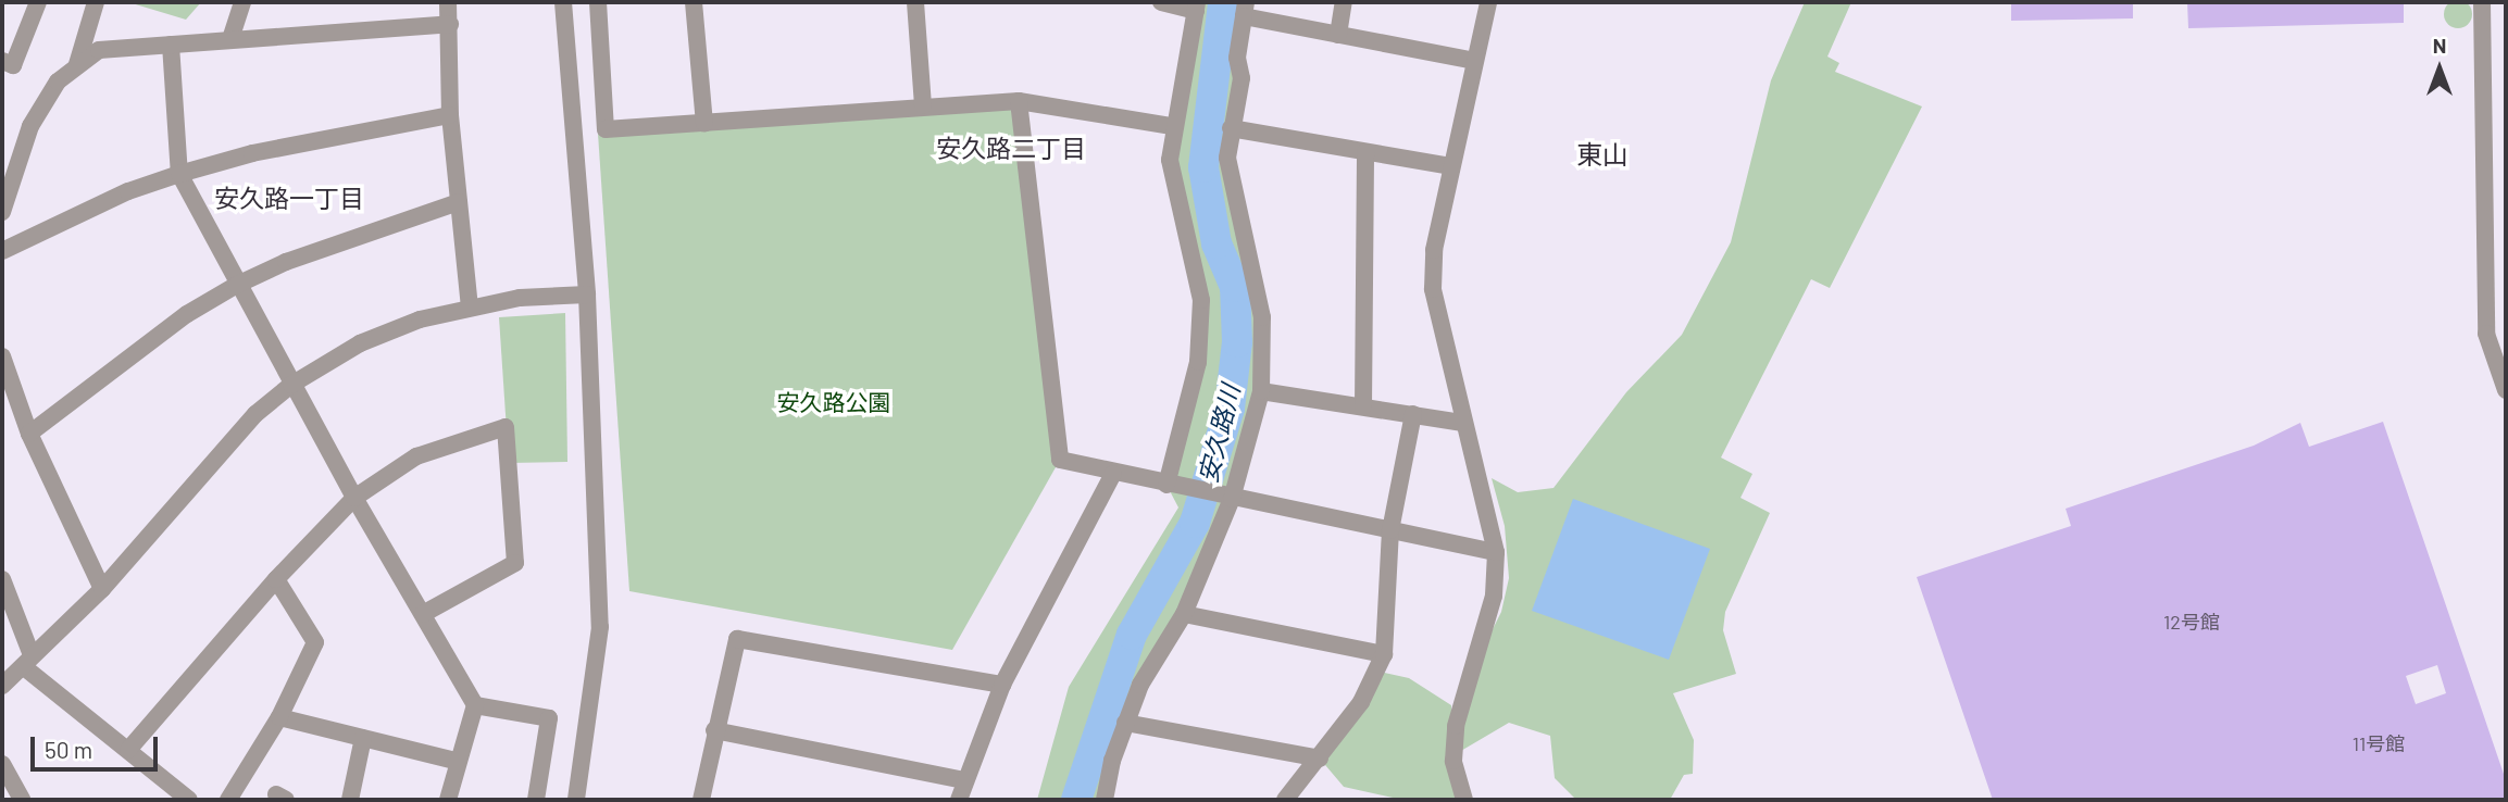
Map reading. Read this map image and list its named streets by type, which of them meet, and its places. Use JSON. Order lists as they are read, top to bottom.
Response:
{
  "districts": ["安久路二丁目", "東山", "安久路一丁目"],
  "water": ["安久路川"],
  "parks": ["安久路公園"],
  "house_numbers": ["12号館", "11号館"],
  "scale_bar": "50 m",
  "north": "top"
}
